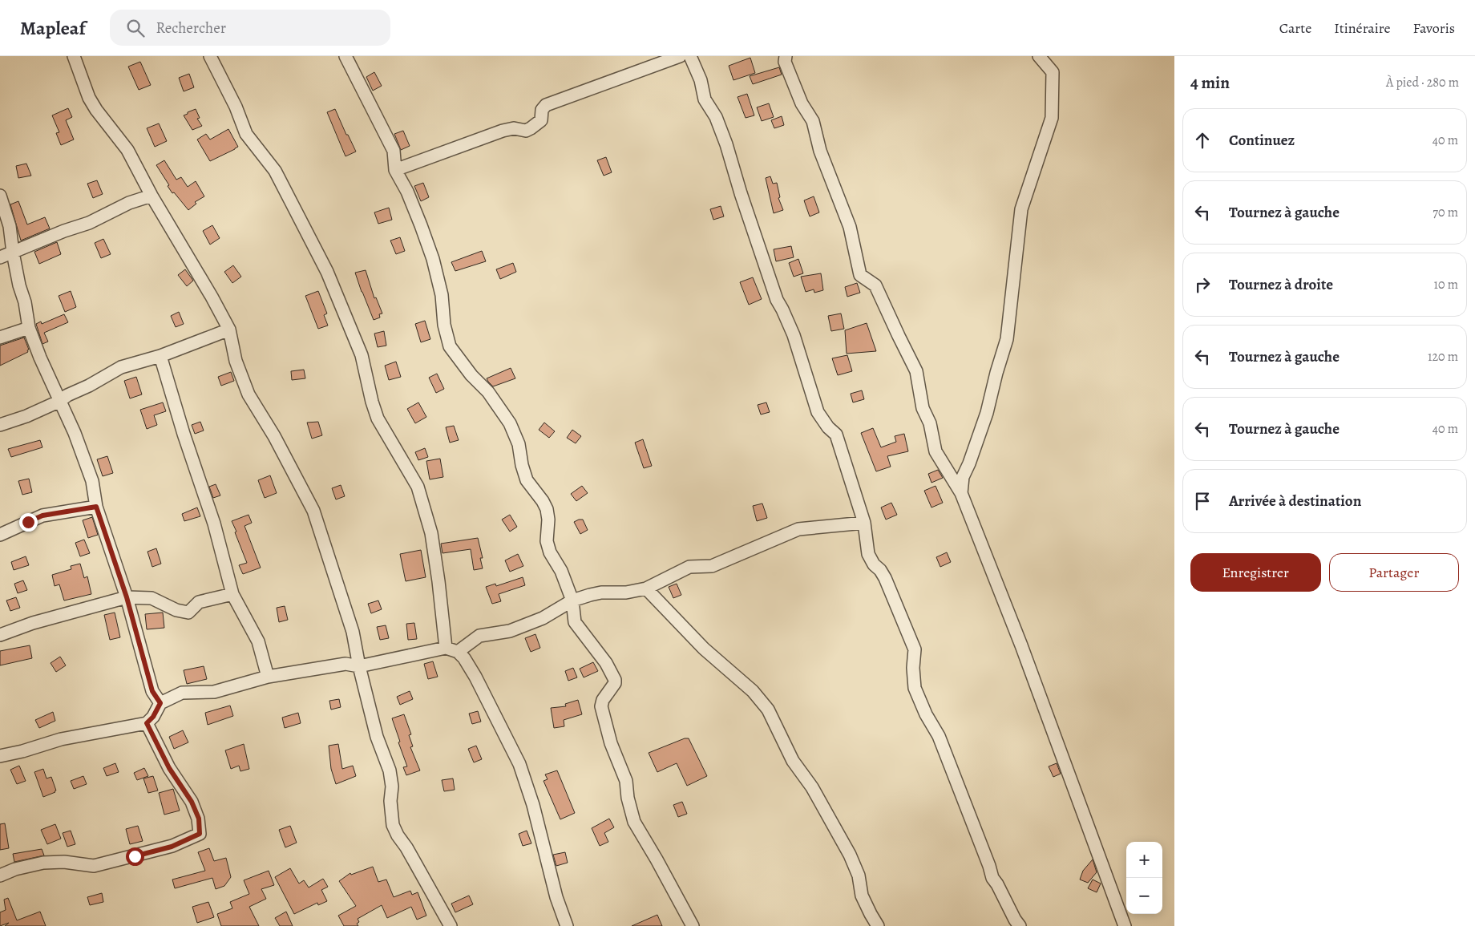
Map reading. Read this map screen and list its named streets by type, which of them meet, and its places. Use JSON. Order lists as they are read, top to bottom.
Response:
{
  "page": {
    "header": "Mapleaf",
    "search": "Rechercher",
    "nav": ["Carte", "Itinéraire", "Favoris"],
    "heading": ["4 min", "À pied · 280 m"],
    "list": [
      ["Continuez", "40 m"],
      ["Tournez à gauche", "70 m"],
      ["Tournez à droite", "10 m"],
      ["Tournez à gauche", "120 m"],
      ["Tournez à gauche", "40 m"],
      "Arrivée à destination"
    ],
    "buttons": ["Enregistrer", "Partager"],
    "map_buttons": ["+", "−"]
  }
}
